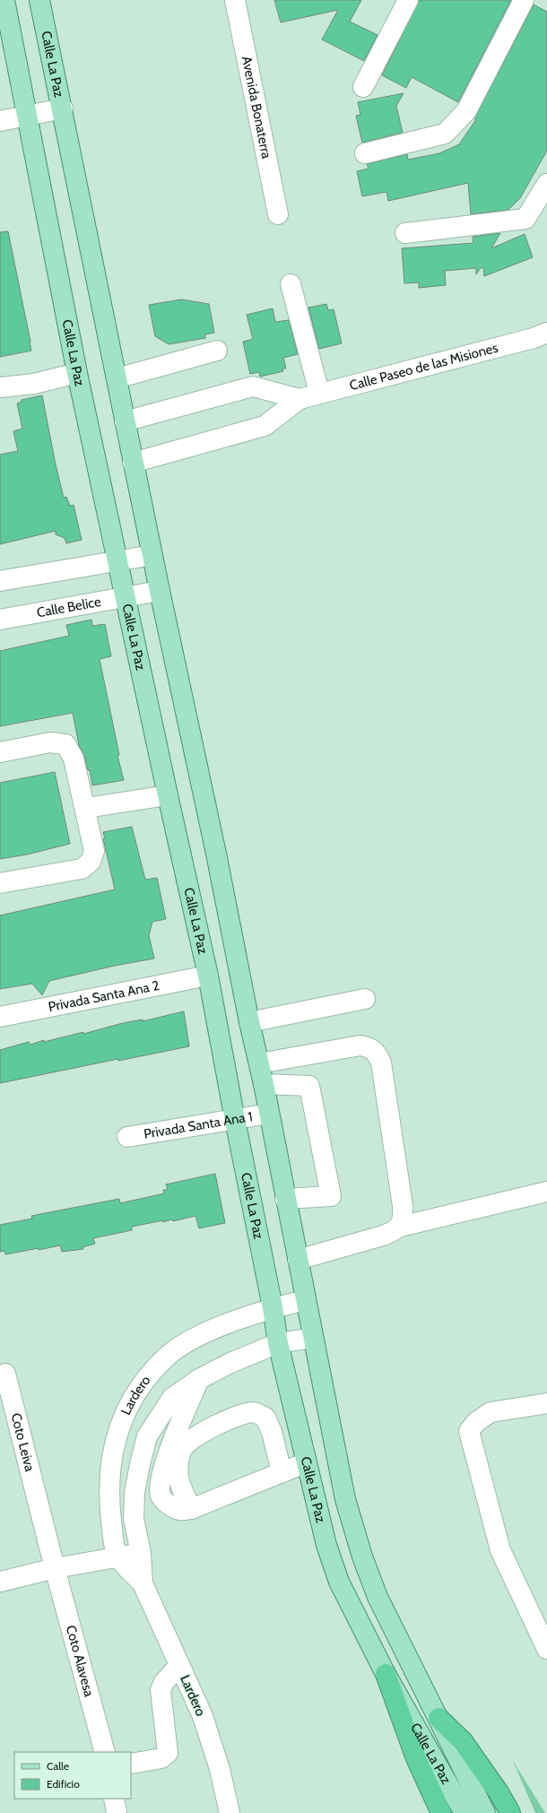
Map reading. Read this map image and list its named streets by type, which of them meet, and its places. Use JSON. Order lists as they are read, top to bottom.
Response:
{
  "streets": {
    "main road": ["Calle La Paz"],
    "street": [
      "Avenida Bonaterra",
      "Calle Paseo de las Misiones",
      "Calle Belice",
      "Privada Santa Ana 2",
      "Privada Santa Ana 1",
      "Lardero",
      "Coto Leiva",
      "Coto Alavesa"
    ]
  },
  "crossings": [
    ["Calle La Paz", "Calle Paseo de las Misiones"],
    ["Calle La Paz", "Calle Belice"],
    ["Calle La Paz", "Privada Santa Ana 2"],
    ["Calle La Paz", "Privada Santa Ana 1"],
    ["Calle La Paz", "Lardero"],
    ["Coto Leiva", "Coto Alavesa"]
  ],
  "legend": ["Calle", "Edificio"]
}
